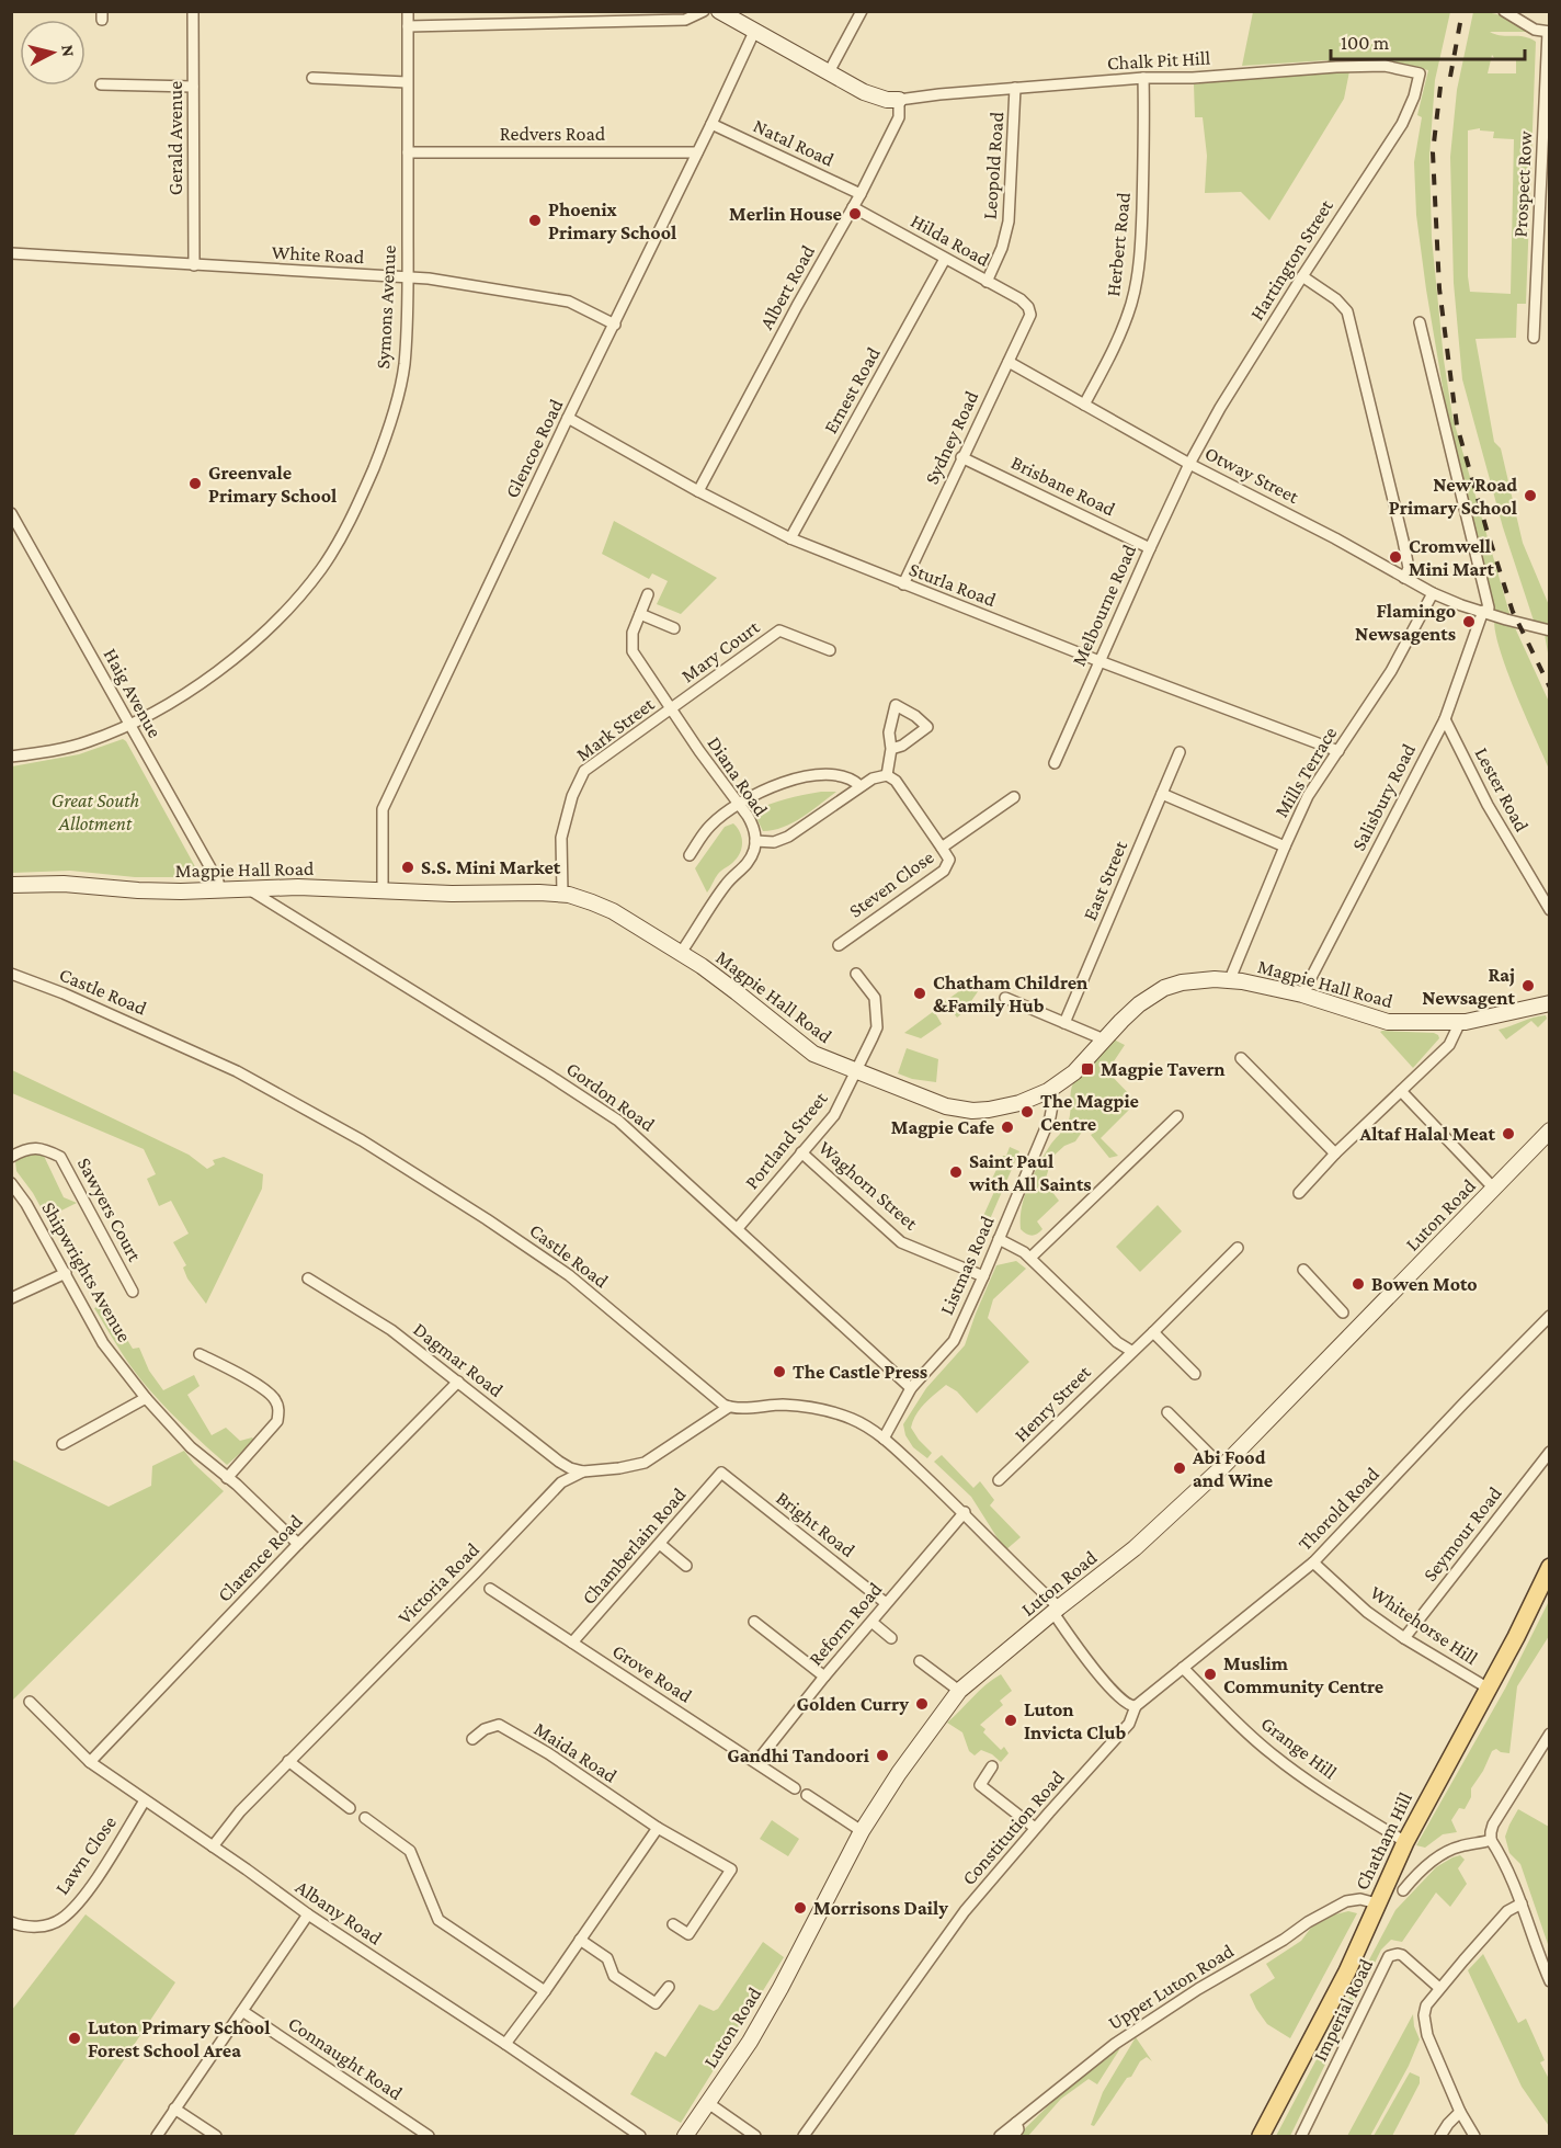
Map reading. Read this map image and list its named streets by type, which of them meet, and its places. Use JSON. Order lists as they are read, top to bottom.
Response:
{
  "streets": {
    "main road": ["Chatham Hill"],
    "street": [
      "Chalk Pit Hill",
      "Redvers Road",
      "Gerald Avenue",
      "Natal Road",
      "Leopold Road",
      "Prospect Row",
      "Hilda Road",
      "Herbert Road",
      "White Road",
      "Hartington Street",
      "Albert Road",
      "Symons Avenue",
      "Ernest Road",
      "Sydney Road",
      "Glencoe Road",
      "Otway Street",
      "Brisbane Road",
      "Sturla Road",
      "Melbourne Road",
      "Mary Court",
      "Haig Avenue",
      "Mark Street",
      "Mills Terrace",
      "Diana Road",
      "Lester Road",
      "Salisbury Road",
      "Magpie Hall Road",
      "East Street",
      "Steven Close",
      "Castle Road",
      "Gordon Road",
      "Portland Street",
      "Waghorn Street",
      "Sawyers Court",
      "Luton Road",
      "Listmas Road",
      "Shipwrights Avenue",
      "Dagmar Road",
      "Henry Street",
      "Thorold Road",
      "Bright Road",
      "Seymour Road",
      "Chamberlain Road",
      "Clarence Road",
      "Victoria Road",
      "Reform Road",
      "Whitehorse Hill",
      "Grove Road",
      "Grange Hill",
      "Maida Road",
      "Constitution Road",
      "Lawn Close",
      "Albany Road",
      "Upper Luton Road",
      "Imperial Road",
      "Connaught Road"
    ]
  },
  "crossings": [
    ["Chalk Pit Hill", "Leopold Road"],
    ["Chalk Pit Hill", "Herbert Road"],
    ["Chalk Pit Hill", "Hartington Street"],
    ["Chalk Pit Hill", "Albert Road"],
    ["Redvers Road", "Symons Avenue"],
    ["Redvers Road", "Glencoe Road"],
    ["Gerald Avenue", "White Road"],
    ["Natal Road", "Albert Road"],
    ["Natal Road", "Glencoe Road"],
    ["Leopold Road", "Hilda Road"],
    ["Hilda Road", "Albert Road"],
    ["Hilda Road", "Ernest Road"],
    ["Hilda Road", "Sydney Road"],
    ["Herbert Road", "Otway Street"],
    ["White Road", "Symons Avenue"],
    ["White Road", "Glencoe Road"],
    ["Hartington Street", "Otway Street"],
    ["Hartington Street", "Melbourne Road"],
    ["Albert Road", "Sturla Road"],
    ["Symons Avenue", "Haig Avenue"],
    ["Ernest Road", "Sturla Road"],
    ["Sydney Road", "Otway Street"],
    ["Sydney Road", "Brisbane Road"],
    ["Sydney Road", "Sturla Road"],
    ["Glencoe Road", "Sturla Road"],
    ["Glencoe Road", "Magpie Hall Road"],
    ["Otway Street", "Melbourne Road"],
    ["Otway Street", "Mills Terrace"],
    ["Otway Street", "Salisbury Road"],
    ["Brisbane Road", "Melbourne Road"],
    ["Sturla Road", "Melbourne Road"],
    ["Sturla Road", "Mills Terrace"],
    ["Mary Court", "Mark Street"],
    ["Mary Court", "Diana Road"],
    ["Haig Avenue", "Magpie Hall Road"],
    ["Mark Street", "Diana Road"],
    ["Mark Street", "Magpie Hall Road"],
    ["Mills Terrace", "Magpie Hall Road"],
    ["Diana Road", "Magpie Hall Road"],
    ["Lester Road", "Salisbury Road"],
    ["Salisbury Road", "Magpie Hall Road"],
    ["Magpie Hall Road", "Gordon Road"],
    ["Magpie Hall Road", "Portland Street"],
    ["Magpie Hall Road", "Listmas Road"],
    ["Castle Road", "Victoria Road"],
    ["Gordon Road", "Portland Street"],
    ["Gordon Road", "Listmas Road"],
    ["Portland Street", "Waghorn Street"],
    ["Waghorn Street", "Listmas Road"],
    ["Shipwrights Avenue", "Clarence Road"],
    ["Dagmar Road", "Clarence Road"],
    ["Dagmar Road", "Victoria Road"],
    ["Thorold Road", "Whitehorse Hill"],
    ["Thorold Road", "Grange Hill"],
    ["Thorold Road", "Constitution Road"],
    ["Bright Road", "Chamberlain Road"],
    ["Bright Road", "Reform Road"],
    ["Seymour Road", "Whitehorse Hill"],
    ["Chamberlain Road", "Grove Road"],
    ["Clarence Road", "Albany Road"],
    ["Victoria Road", "Albany Road"],
    ["Reform Road", "Grove Road"],
    ["Whitehorse Hill", "Chatham Hill"],
    ["Grange Hill", "Chatham Hill"],
    ["Chatham Hill", "Upper Luton Road"],
    ["Lawn Close", "Albany Road"]
  ],
  "parks": ["Great South Allotment"],
  "places": {
    "other": [
      "Merlin House",
      "Phoenix Primary School",
      "Greenvale Primary School",
      "New Road Primary School",
      "Cromwell Mini Mart",
      "Flamingo Newsagents",
      "S.S. Mini Market",
      "Raj Newsagent",
      "Chatham Children &Family Hub",
      "The Magpie Centre",
      "Magpie Cafe",
      "Altaf Halal Meat",
      "Saint Paul with All Saints",
      "Bowen Moto",
      "The Castle Press",
      "Abi Food and Wine",
      "Muslim Community Centre",
      "Golden Curry",
      "Luton Invicta Club",
      "Gandhi Tandoori",
      "Morrisons Daily",
      "Luton Primary School Forest School Area"
    ],
    "transit": ["Magpie Tavern"]
  },
  "scale_bar": "100 m",
  "north": "right"
}
